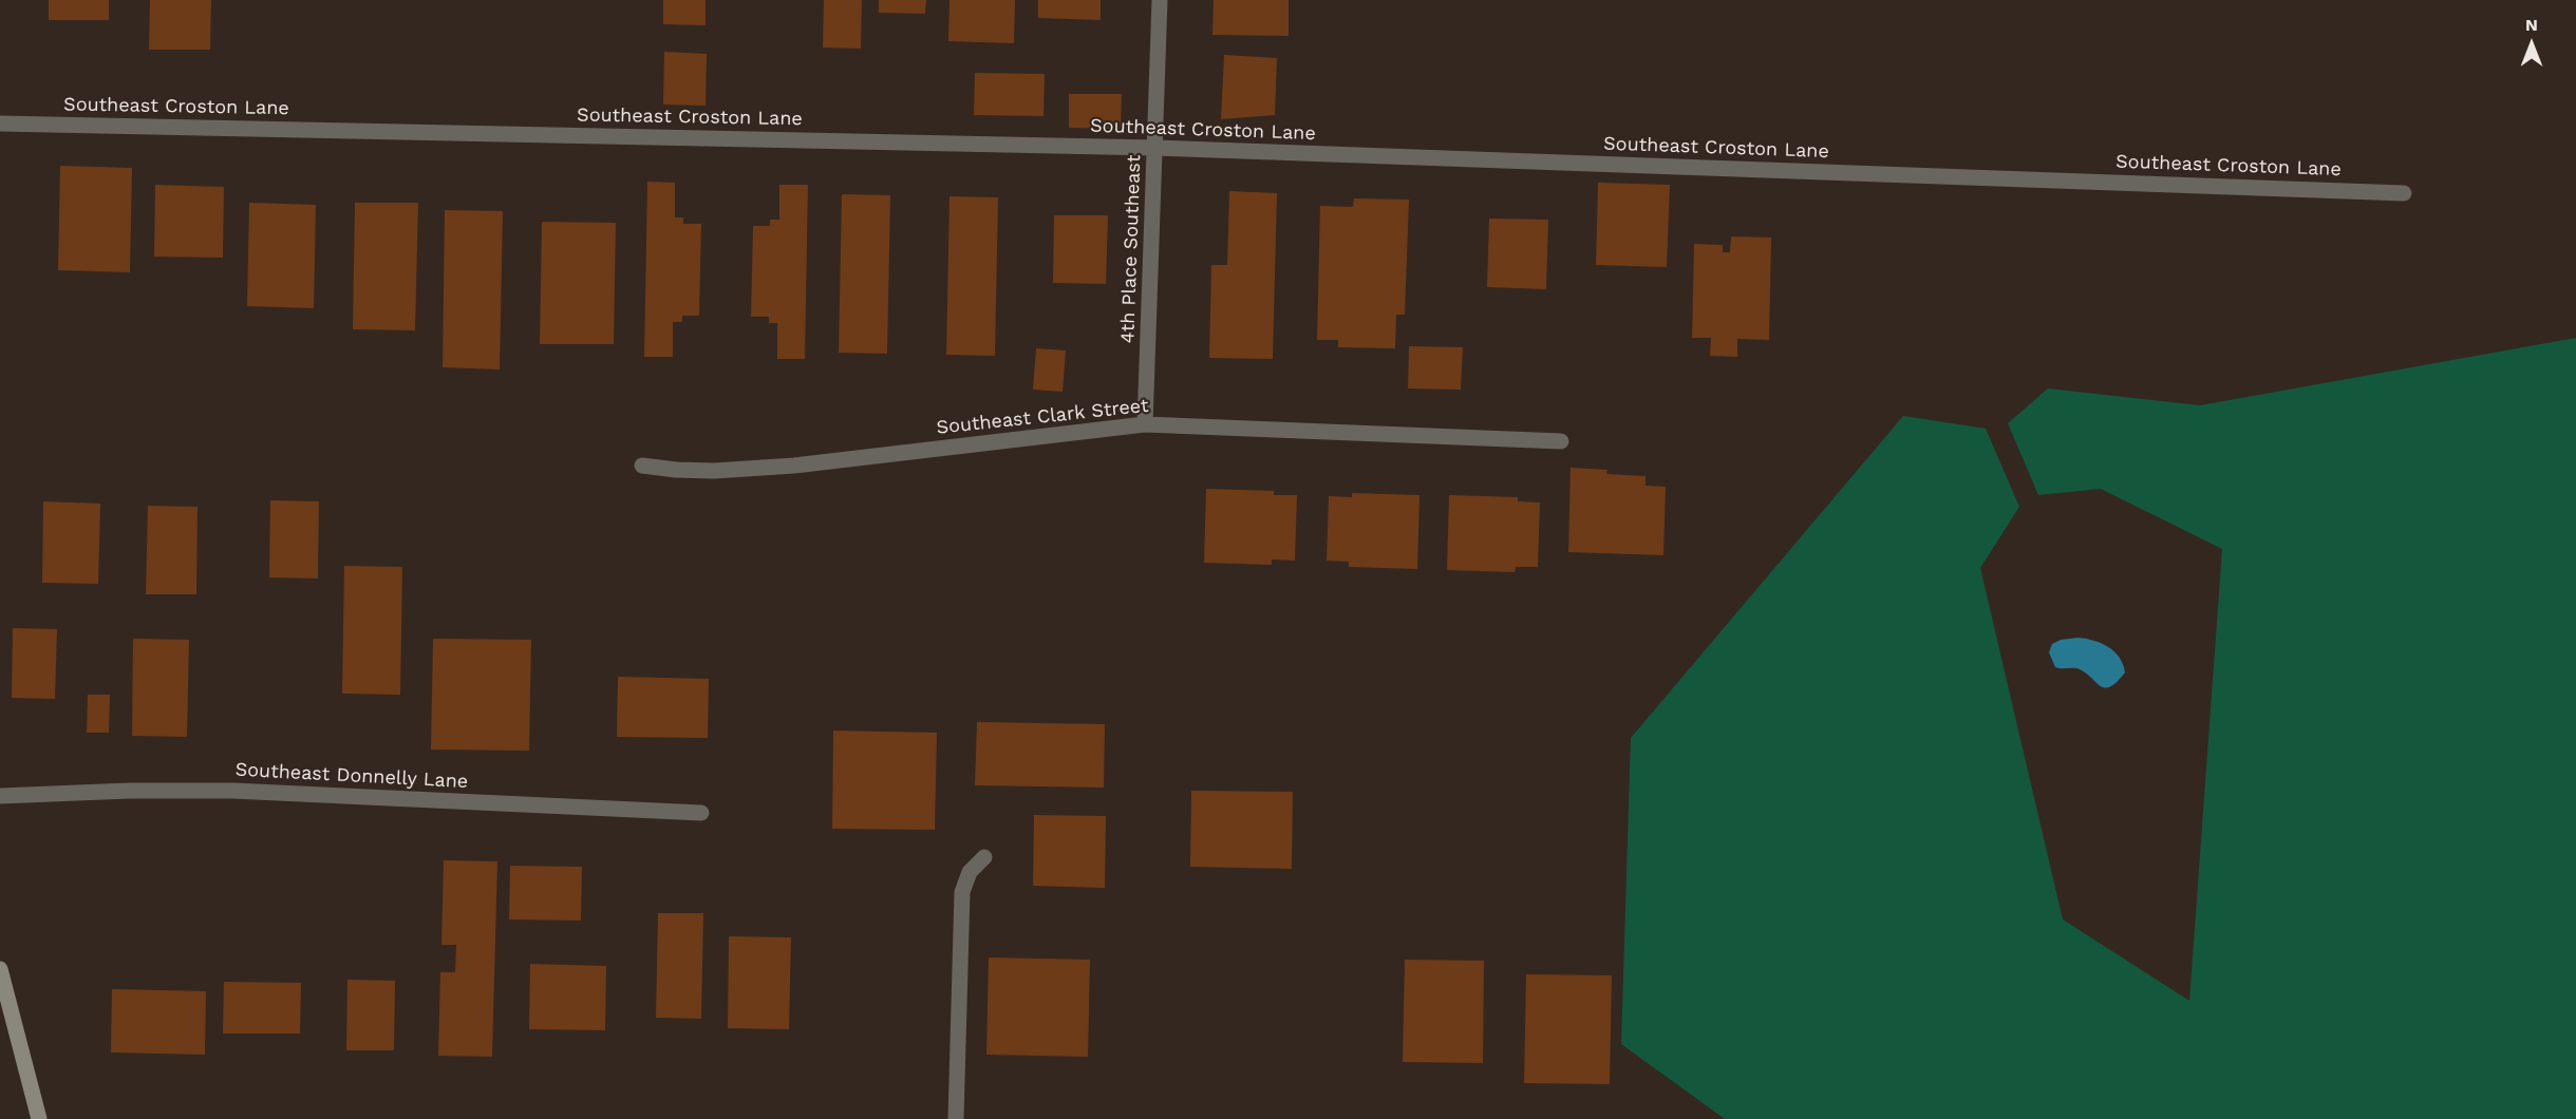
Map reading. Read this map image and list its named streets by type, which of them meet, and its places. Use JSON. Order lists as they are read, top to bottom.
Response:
{
  "streets": {
    "street": [
      "Southeast Croston Lane",
      "4th Place Southeast",
      "Southeast Clark Street",
      "Southeast Donnelly Lane"
    ]
  },
  "crossings": [
    ["Southeast Croston Lane", "4th Place Southeast"],
    ["4th Place Southeast", "Southeast Clark Street"]
  ],
  "north": "top"
}
